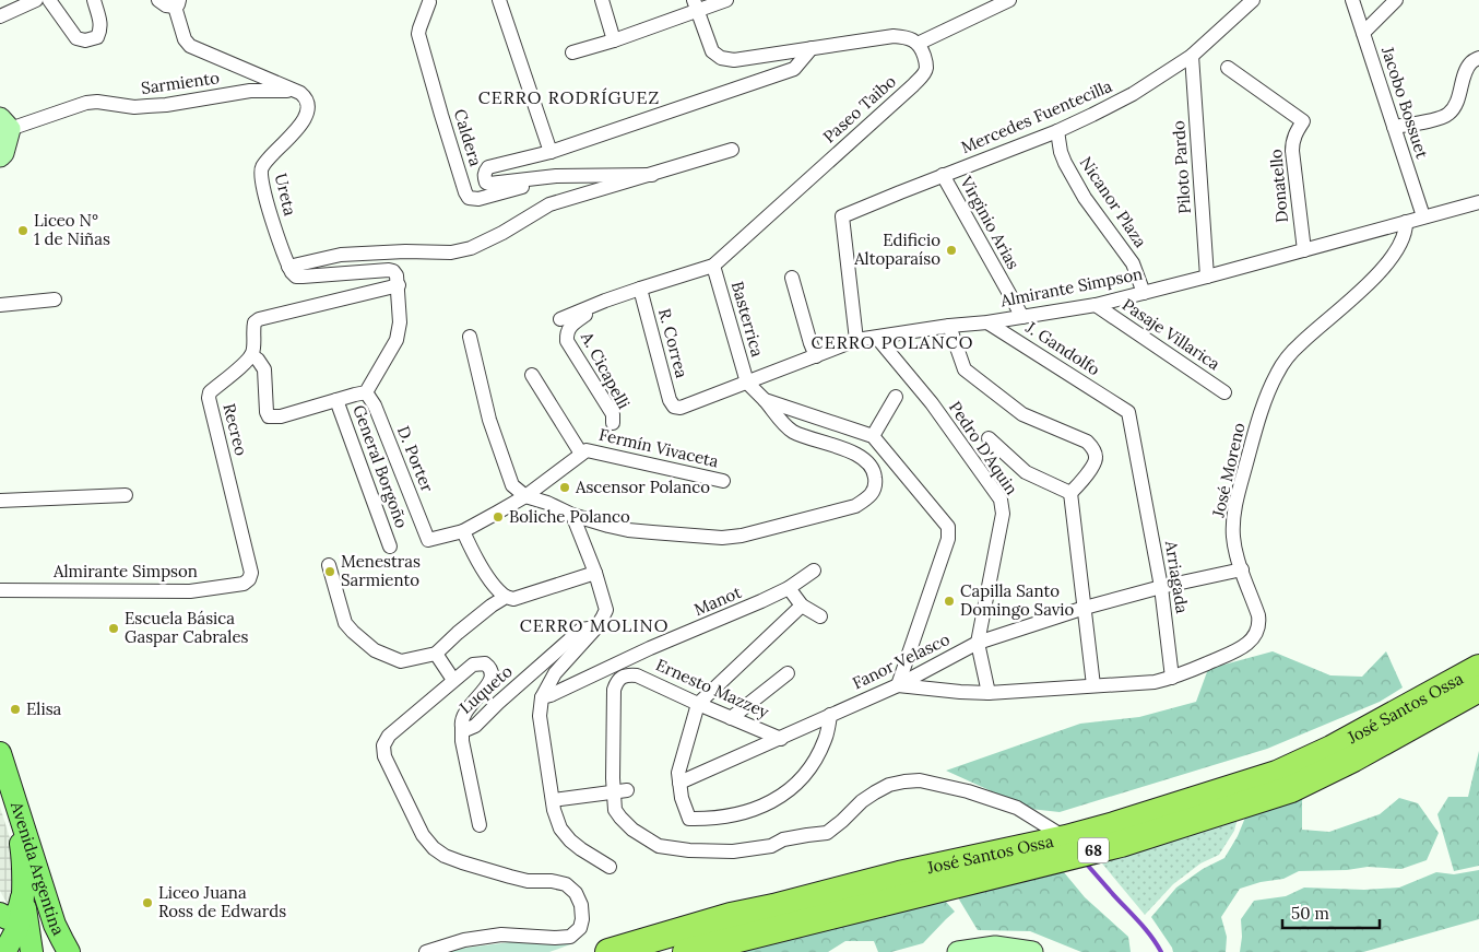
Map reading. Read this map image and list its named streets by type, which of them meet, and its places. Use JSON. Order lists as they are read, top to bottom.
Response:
{
  "streets": {
    "highway": ["José Santos Ossa", "68"],
    "main road": ["Avenida Argentina"],
    "street": [
      "Sarmiento",
      "Jacobo Bossuet",
      "Paseo Taibo",
      "Mercedes Fuentecilla",
      "Caldera",
      "Piloto Pardo",
      "Donatello",
      "Ureta",
      "Nicanor Plaza",
      "Virginio Arias",
      "Almirante Simpson",
      "Basterrica",
      "Pasaje Villarica",
      "R. Correa",
      "J. Gandolfo",
      "A. Cicapelli",
      "Recreo",
      "Fermín Vivaceta",
      "Pedro D'Aquin",
      "D. Porter",
      "General Borgoño",
      "José Moreno",
      "Arriagada",
      "Manot",
      "Fanor Velasco",
      "Ernesto Mazzey",
      "Luqueto"
    ]
  },
  "crossings": [
    ["Sarmiento", "Ureta"],
    ["Jacobo Bossuet", "Almirante Simpson"],
    ["Paseo Taibo", "Basterrica"],
    ["Mercedes Fuentecilla", "Piloto Pardo"],
    ["Mercedes Fuentecilla", "Nicanor Plaza"],
    ["Mercedes Fuentecilla", "Virginio Arias"],
    ["Mercedes Fuentecilla", "Almirante Simpson"],
    ["Piloto Pardo", "Almirante Simpson"],
    ["Donatello", "Almirante Simpson"],
    ["Nicanor Plaza", "Almirante Simpson"],
    ["Virginio Arias", "Almirante Simpson"],
    ["Almirante Simpson", "Basterrica"],
    ["Almirante Simpson", "Pasaje Villarica"],
    ["Almirante Simpson", "R. Correa"],
    ["Almirante Simpson", "J. Gandolfo"],
    ["Almirante Simpson", "Recreo"],
    ["Almirante Simpson", "Pedro D'Aquin"],
    ["Almirante Simpson", "José Moreno"],
    ["J. Gandolfo", "Arriagada"],
    ["Pedro D'Aquin", "José Moreno"],
    ["Pedro D'Aquin", "Fanor Velasco"],
    ["José Moreno", "Arriagada"],
    ["José Moreno", "Fanor Velasco"],
    ["Arriagada", "Fanor Velasco"],
    ["Manot", "Ernesto Mazzey"],
    ["Fanor Velasco", "Ernesto Mazzey"],
    ["Ernesto Mazzey", "José Santos Ossa"]
  ],
  "districts": ["CERRO RODRÍGUEZ", "CERRO POLANCO", "CERRO MOLINO"],
  "places": [
    "Liceo N° 1 de Niñas",
    "Edificio Altoparaíso",
    "Ascensor Polanco",
    "Boliche Polanco",
    "Menestras Sarmiento",
    "Capilla Santo Domingo Savio",
    "Escuela Básica Gaspar Cabrales",
    "Elisa",
    "Liceo Juana Ross de Edwards"
  ],
  "scale_bar": "50 m"
}
